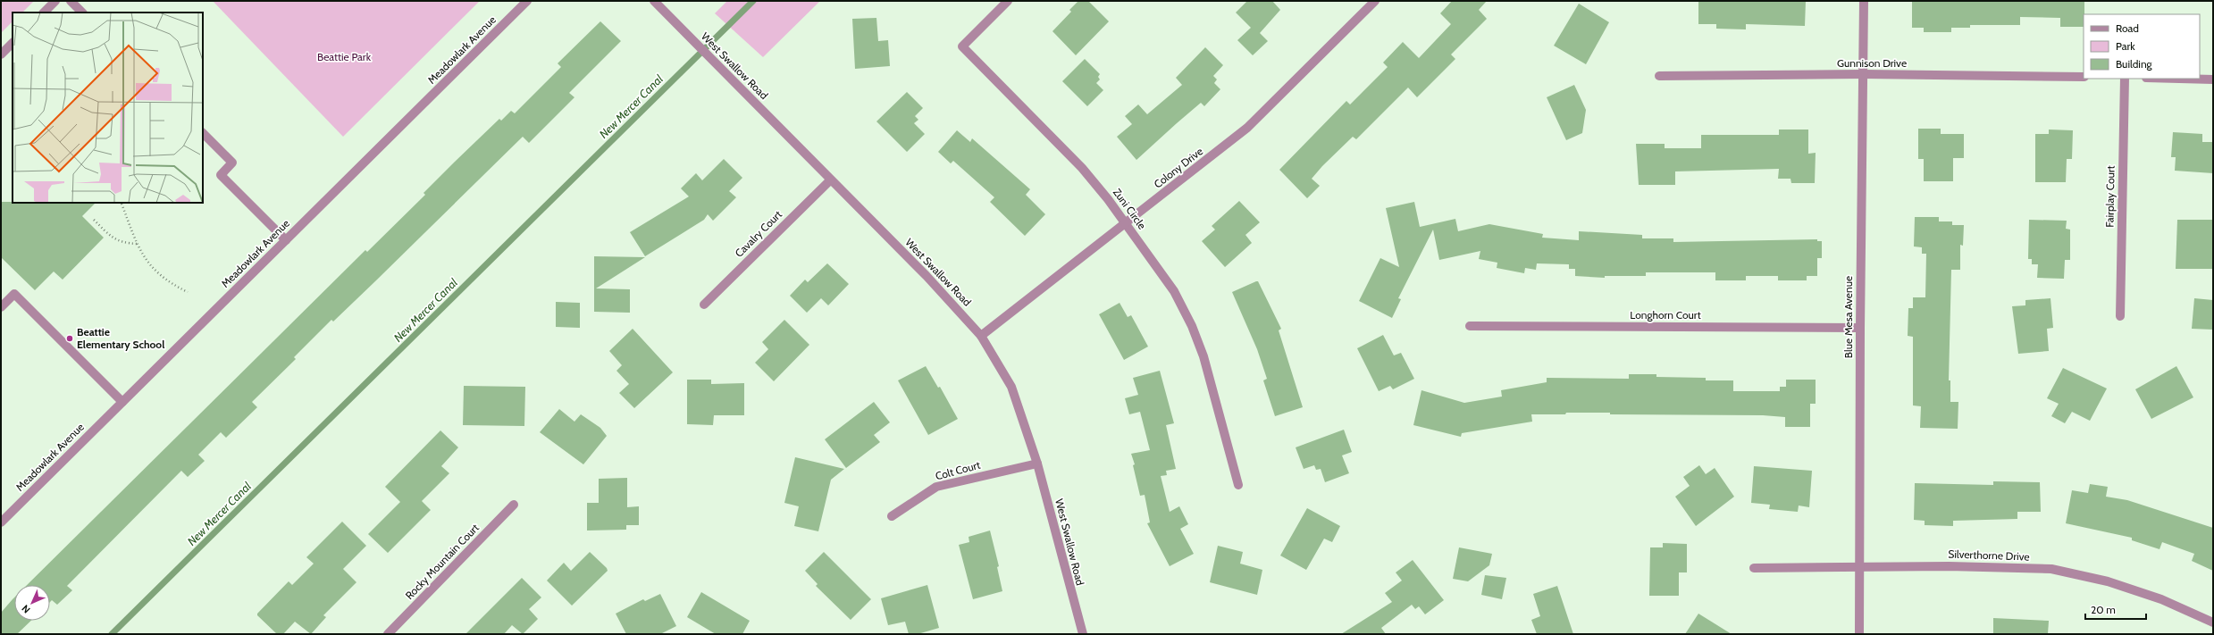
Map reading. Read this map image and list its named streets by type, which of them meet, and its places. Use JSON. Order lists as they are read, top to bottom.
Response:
{
  "streets": {
    "street": [
      "Meadowlark Avenue",
      "Gunnison Drive",
      "West Swallow Road",
      "Colony Drive",
      "Fairplay Court",
      "Zuni Circle",
      "Cavalry Court",
      "Longhorn Court",
      "Blue Mesa Avenue",
      "Colt Court",
      "Silverthorne Drive",
      "Rocky Mountain Court"
    ]
  },
  "crossings": [
    ["Gunnison Drive", "Blue Mesa Avenue"],
    ["West Swallow Road", "Colony Drive"],
    ["West Swallow Road", "Cavalry Court"],
    ["West Swallow Road", "Colt Court"],
    ["Colony Drive", "Zuni Circle"],
    ["Longhorn Court", "Blue Mesa Avenue"],
    ["Blue Mesa Avenue", "Silverthorne Drive"]
  ],
  "water": ["New Mercer Canal"],
  "parks": ["Beattie Park"],
  "places": ["Beattie Elementary School"],
  "legend": ["Road", "Park", "Building"],
  "scale_bar": "20 m",
  "north": "bottom left"
}
